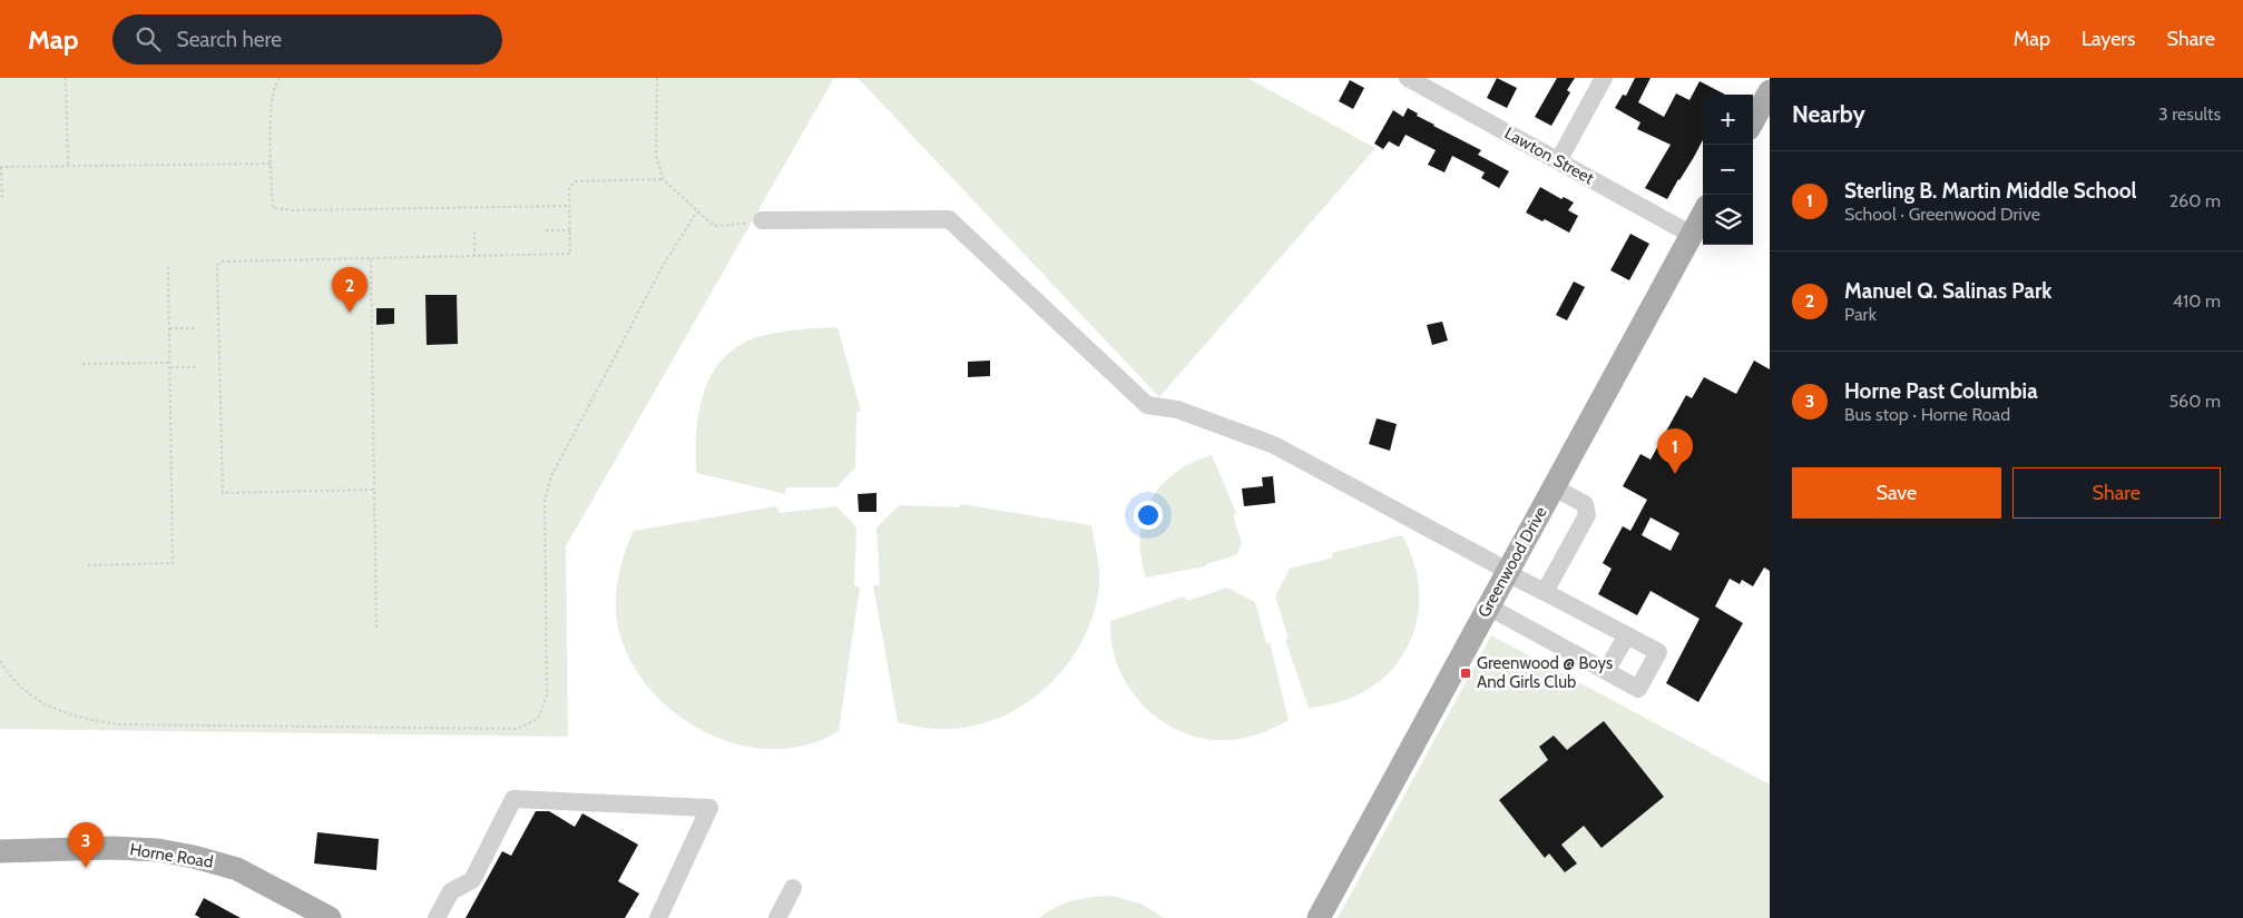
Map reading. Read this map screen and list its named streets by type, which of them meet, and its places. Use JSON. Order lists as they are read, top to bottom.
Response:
{
  "streets": {
    "main road": ["Greenwood Drive", "Horne Road"],
    "street": ["Lawton Street"]
  },
  "crossings": [
    ["Lawton Street", "Greenwood Drive"]
  ],
  "places": {
    "transit": ["Greenwood @ Boys And Girls Club"]
  },
  "page": {
    "header": "Map",
    "search": "Search here",
    "nav": ["Map", "Layers", "Share"],
    "heading": ["Nearby", "3 results"],
    "map_buttons": ["+", "−"],
    "list": [
      {
        "mark": "1",
        "name": "Sterling B. Martin Middle School",
        "note": "School · Greenwood Drive",
        "value": "260 m"
      },
      {
        "mark": "2",
        "name": "Manuel Q. Salinas Park",
        "note": "Park",
        "value": "410 m"
      },
      {
        "mark": "3",
        "name": "Horne Past Columbia",
        "note": "Bus stop · Horne Road",
        "value": "560 m"
      }
    ],
    "pins": ["2", "1", "3"],
    "buttons": ["Save", "Share"]
  }
}
